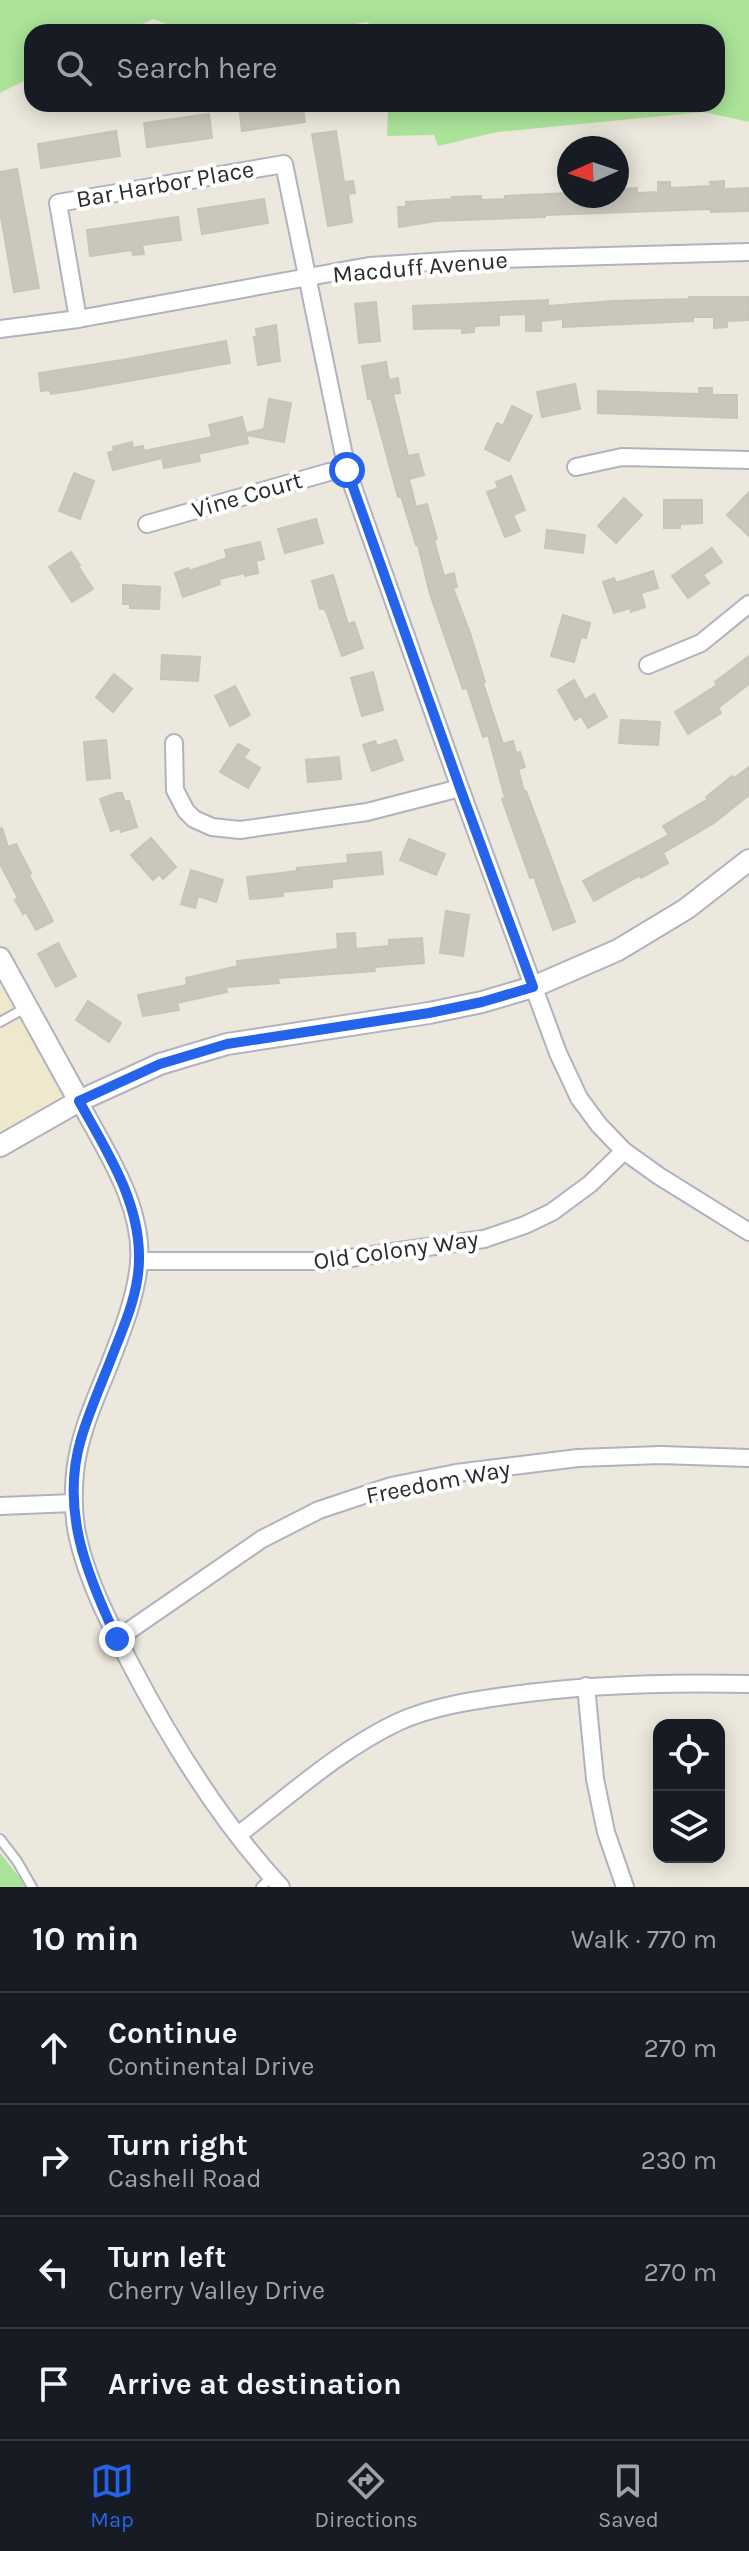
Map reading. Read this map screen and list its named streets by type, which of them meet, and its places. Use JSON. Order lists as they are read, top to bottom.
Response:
{
  "streets": {
    "street": [
      "Bar Harbor Place",
      "Macduff Avenue",
      "Vine Court",
      "Old Colony Way",
      "Freedom Way"
    ]
  },
  "crossings": [
    ["Bar Harbor Place", "Macduff Avenue"]
  ],
  "north": "left",
  "page": {
    "search": "Search here",
    "heading": ["10 min", "Walk · 770 m"],
    "list": [
      ["Continue", "Continental Drive", "270 m"],
      ["Turn right", "Cashell Road", "230 m"],
      ["Turn left", "Cherry Valley Drive", "270 m"],
      "Arrive at destination"
    ],
    "nav": ["Map", "Directions", "Saved"]
  }
}
